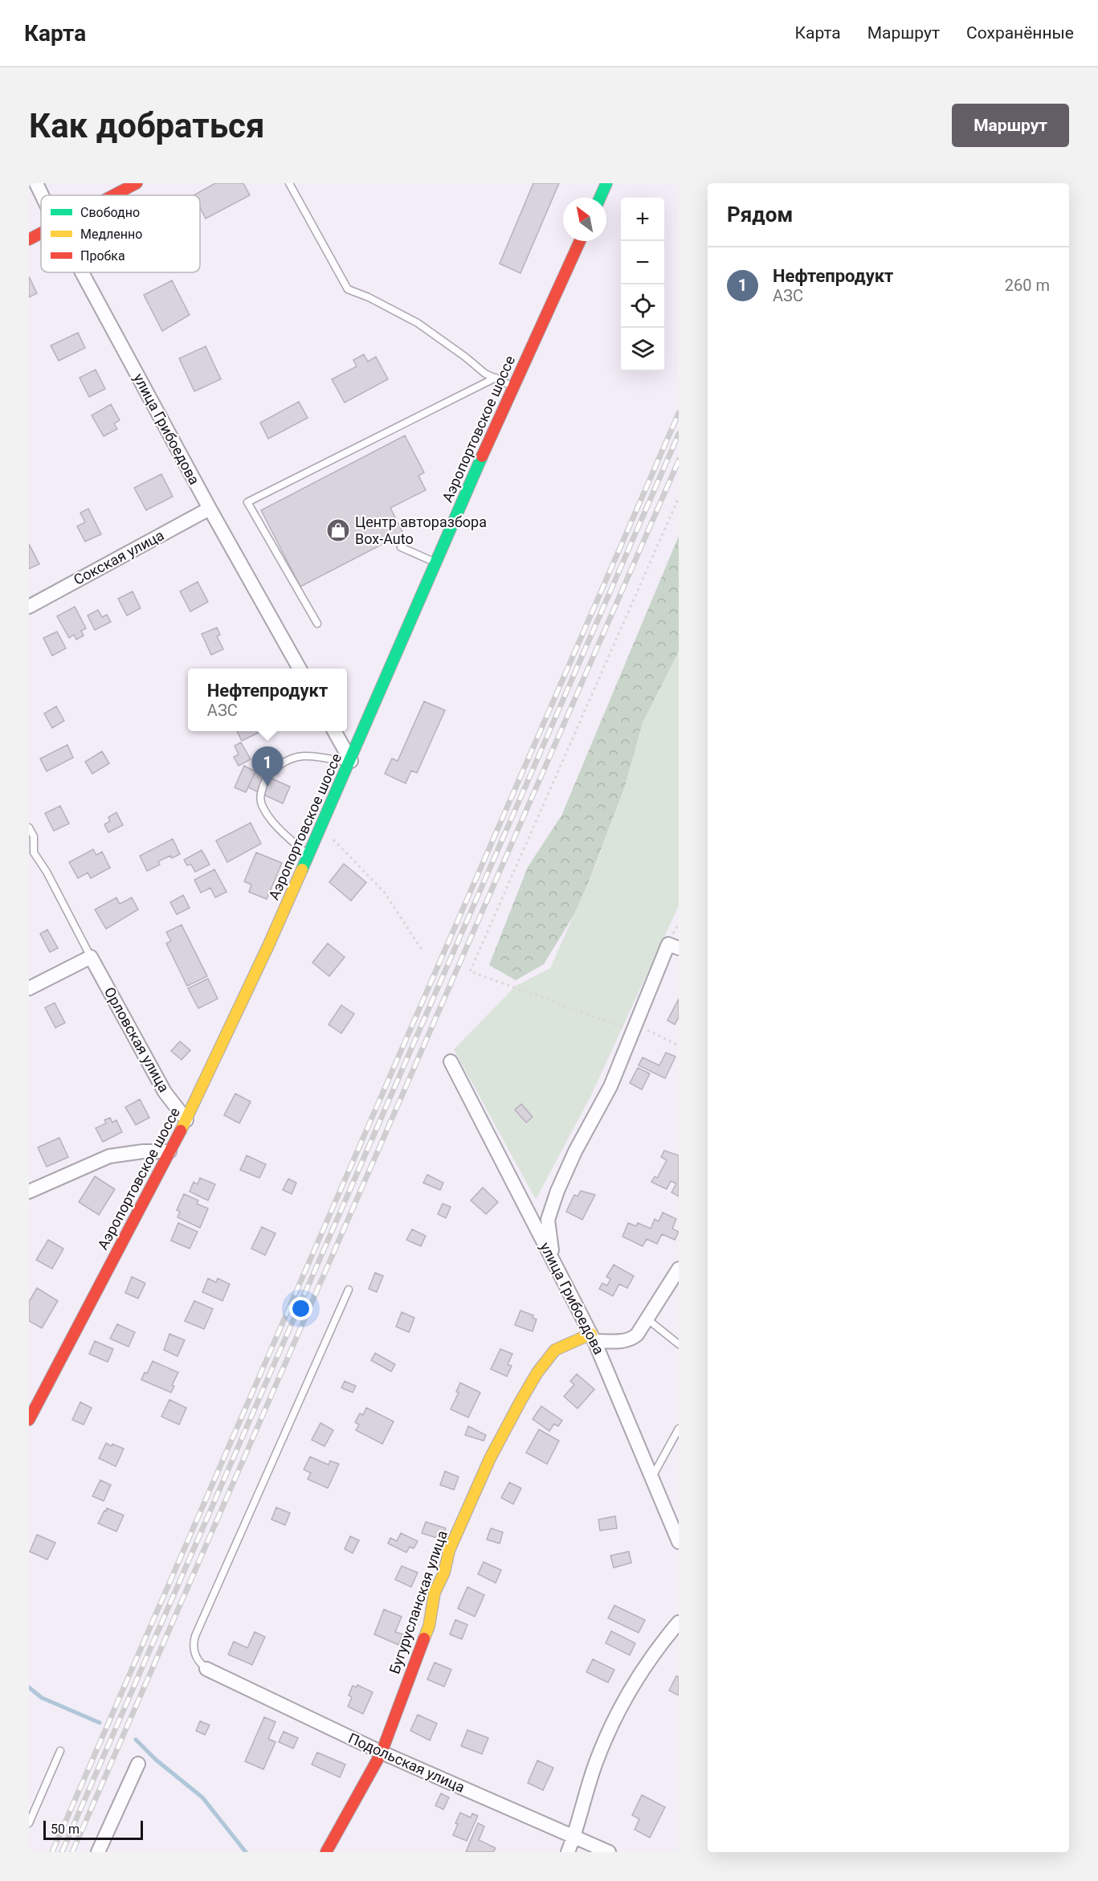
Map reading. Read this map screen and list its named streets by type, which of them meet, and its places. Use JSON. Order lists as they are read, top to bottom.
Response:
{
  "streets": {
    "main road": ["Аэропортовское шоссе", "Бугурусланская улица"],
    "street": [
      "улица Грибоедова",
      "Сокская улица",
      "Орловская улица",
      "Подольская улица"
    ]
  },
  "crossings": [
    ["улица Грибоедова", "Сокская улица"],
    ["улица Грибоедова", "Бугурусланская улица"],
    ["Аэропортовское шоссе", "Орловская улица"],
    ["Бугурусланская улица", "Подольская улица"]
  ],
  "places": {
    "shop": ["Центр авторазбора Box-Auto"]
  },
  "legend": ["Свободно", "Медленно", "Пробка"],
  "scale_bar": "50 m",
  "north": "top left",
  "page": {
    "header": "Карта",
    "nav": ["Карта", "Маршрут", "Сохранённые"],
    "buttons": "Маршрут",
    "title": "Как добраться",
    "heading": "Рядом",
    "map_buttons": ["+", "−"],
    "list": [
      {
        "mark": "1",
        "name": "Нефтепродукт",
        "note": "АЗС",
        "value": "260 m"
      }
    ],
    "popup": ["Нефтепродукт", "АЗС"],
    "pins": "1",
    "scale": "50 m"
  }
}
